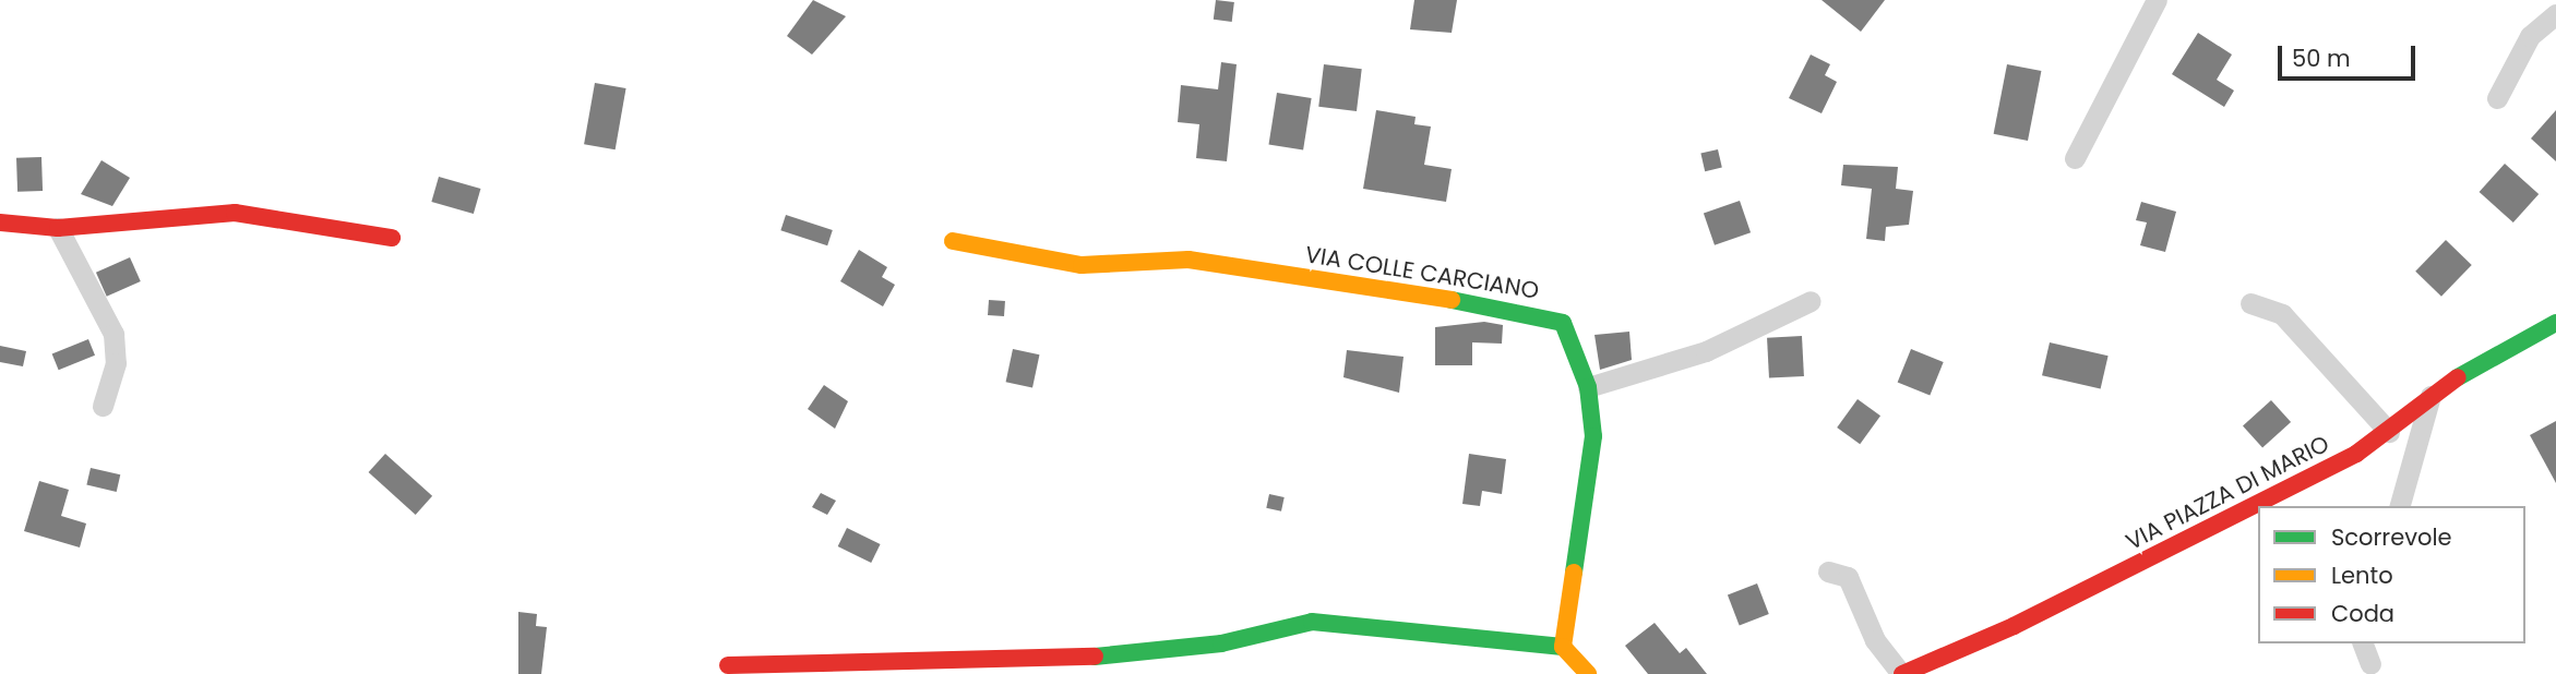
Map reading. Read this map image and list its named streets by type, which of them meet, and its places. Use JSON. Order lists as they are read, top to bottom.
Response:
{
  "streets": {
    "street": ["VIA COLLE CARCIANO", "VIA PIAZZA DI MARIO"]
  },
  "legend": ["Scorrevole", "Lento", "Coda"],
  "scale_bar": "50 m"
}
